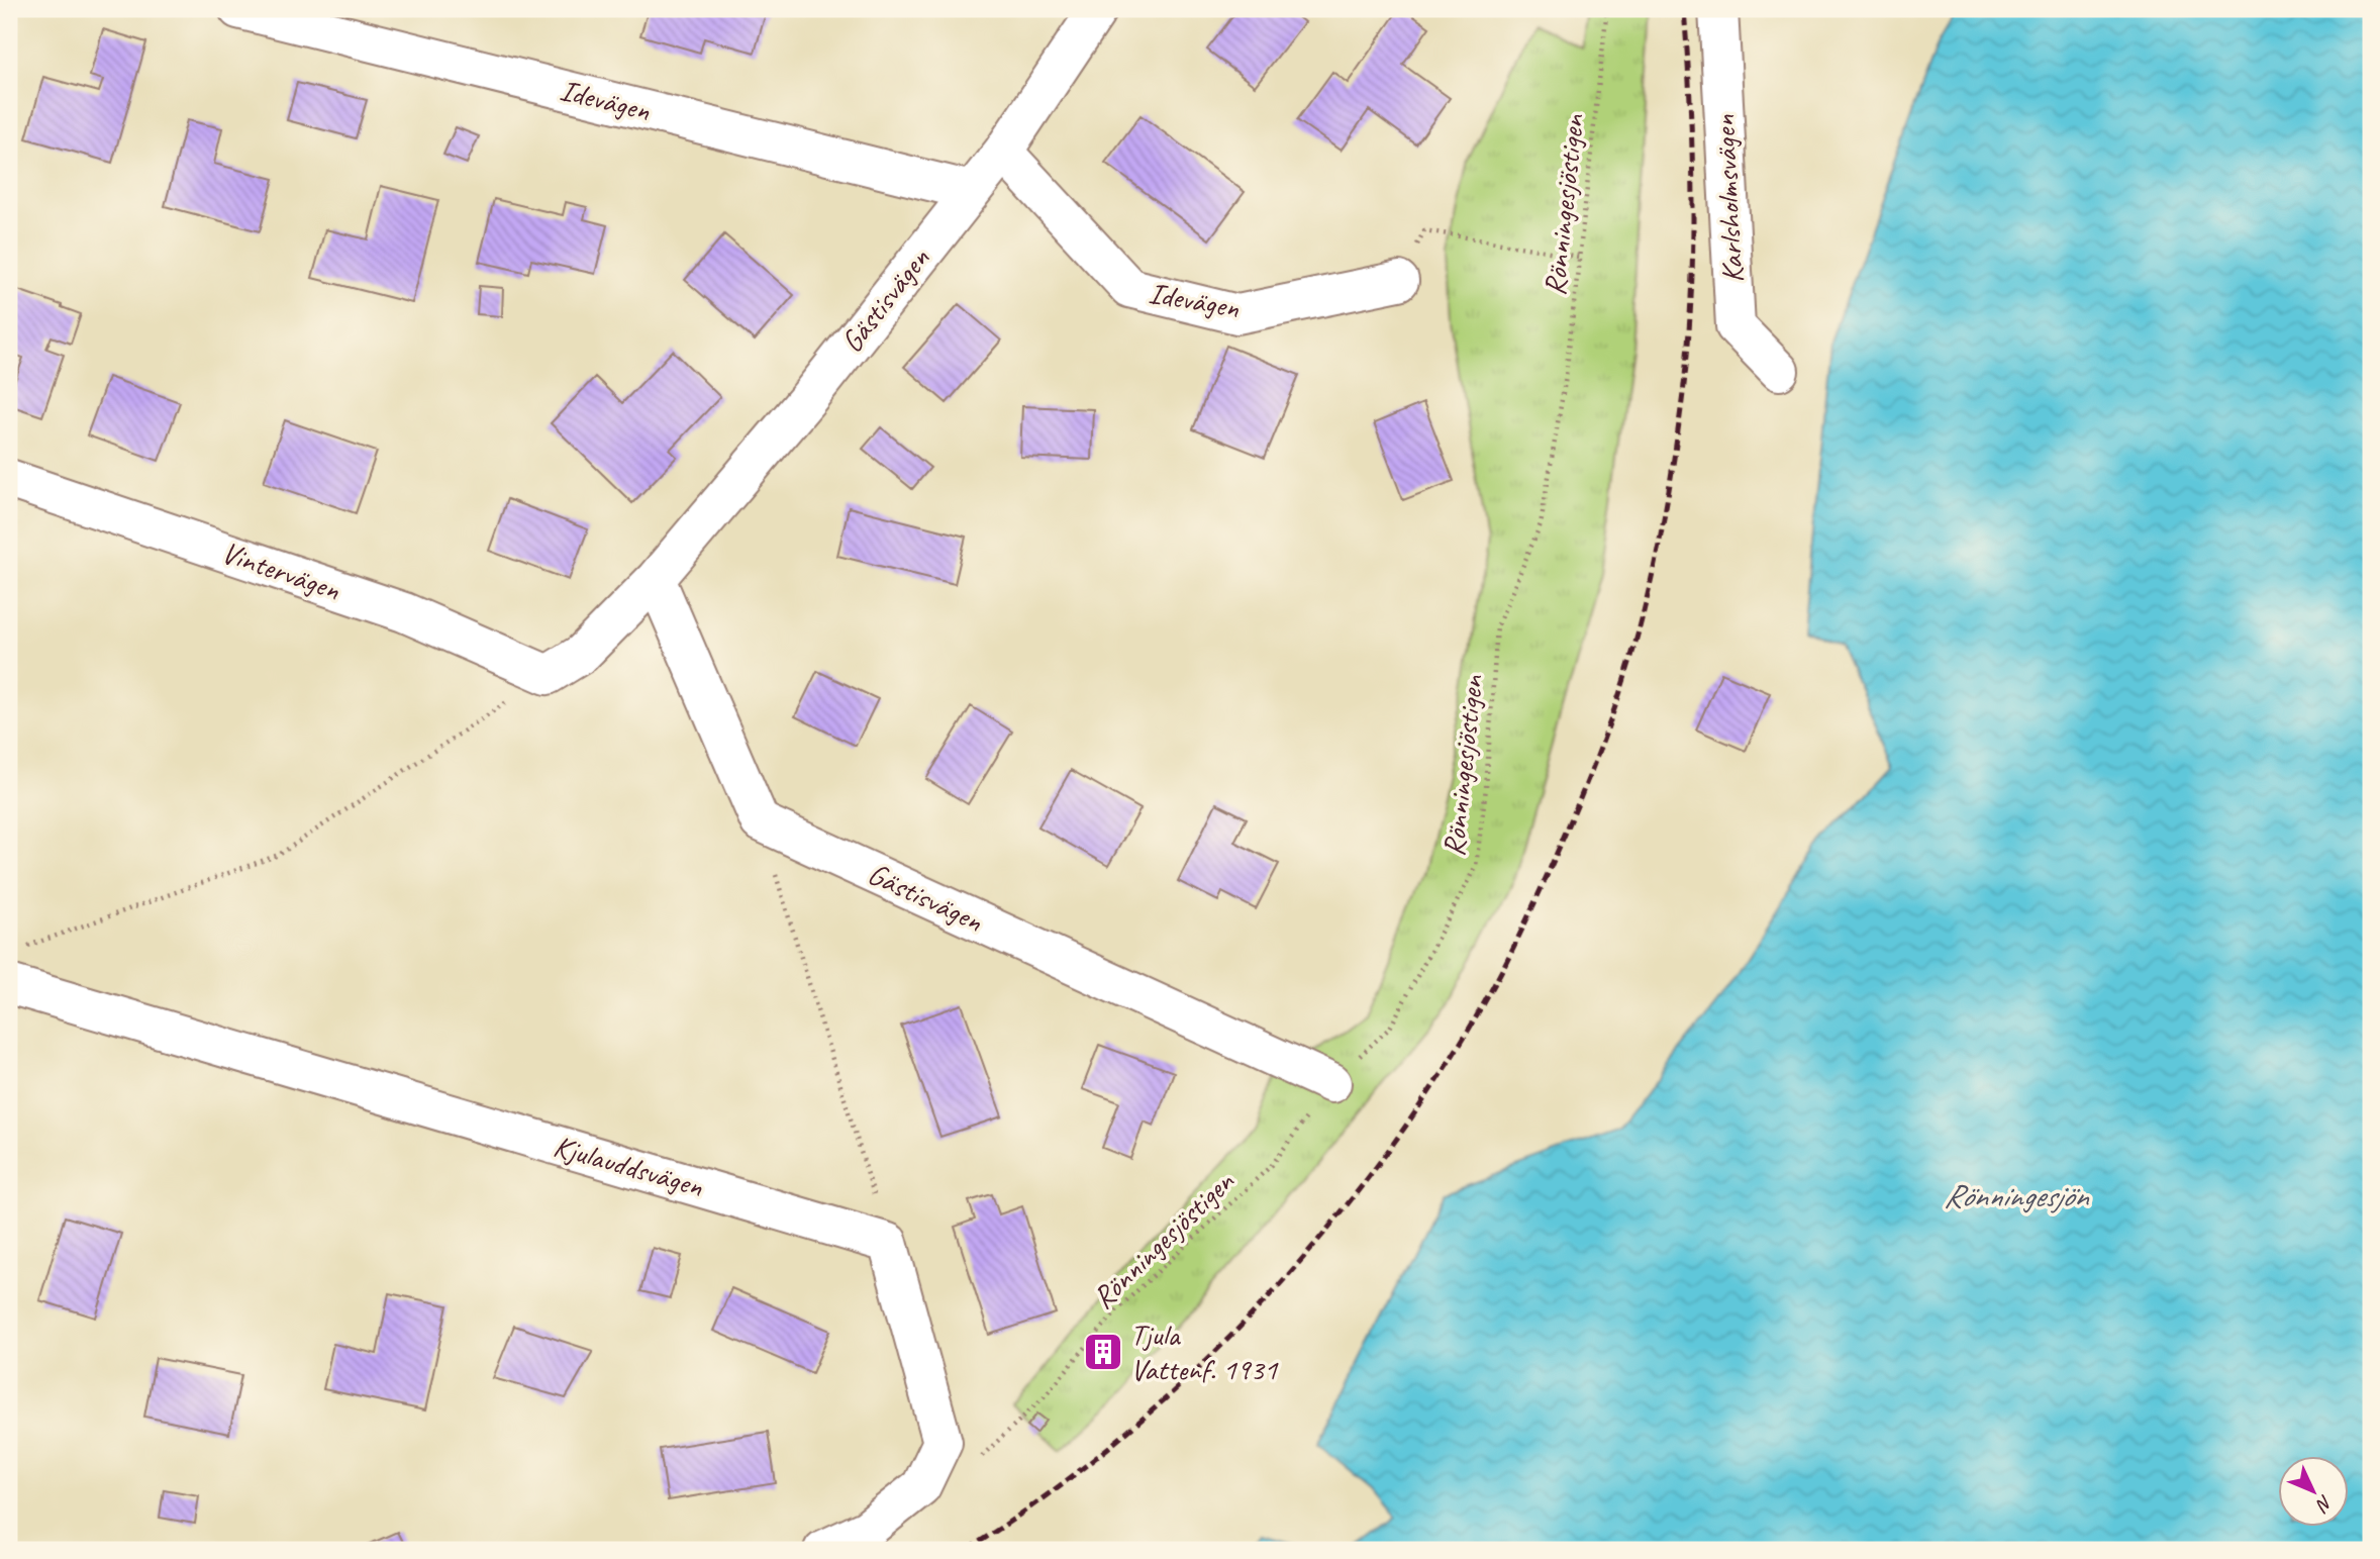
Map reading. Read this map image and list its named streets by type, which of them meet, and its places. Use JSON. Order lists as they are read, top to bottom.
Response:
{
  "streets": {
    "street": [
      "Idevägen",
      "Karlsholmsvägen",
      "Gästisvägen",
      "Vintervägen",
      "Kjulauddsvägen"
    ],
    "path": ["Rönningesjöstigen"]
  },
  "crossings": [
    ["Idevägen", "Gästisvägen"],
    ["Rönningesjöstigen", "Gästisvägen"],
    ["Gästisvägen", "Vintervägen"]
  ],
  "water": ["Rönningesjön"],
  "places": {
    "building": ["Tjula Vattenf. 1931"]
  },
  "north": "bottom right"
}
